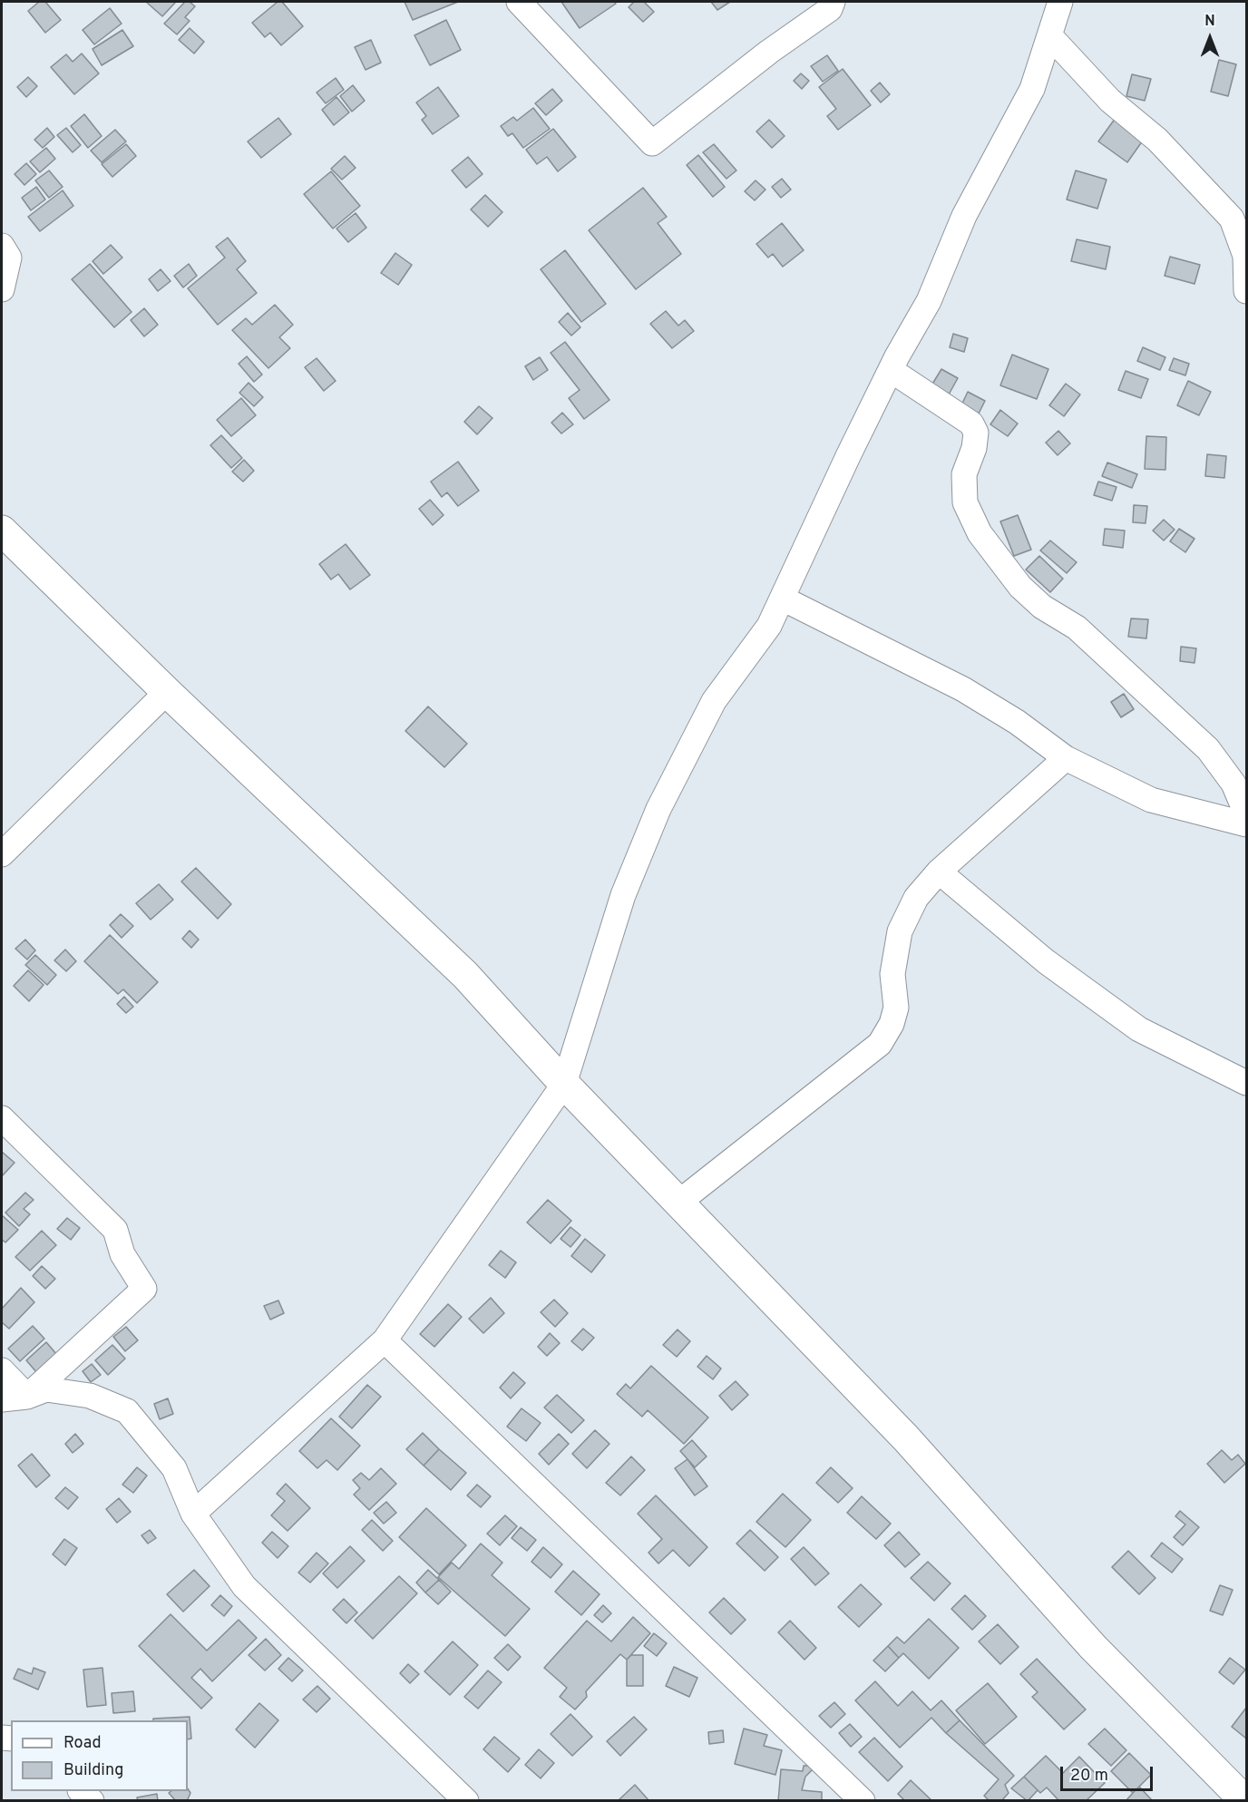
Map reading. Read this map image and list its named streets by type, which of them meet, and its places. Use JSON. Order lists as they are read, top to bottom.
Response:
{
  "legend": ["Road", "Building"],
  "scale_bar": "20 m",
  "north": "top"
}
